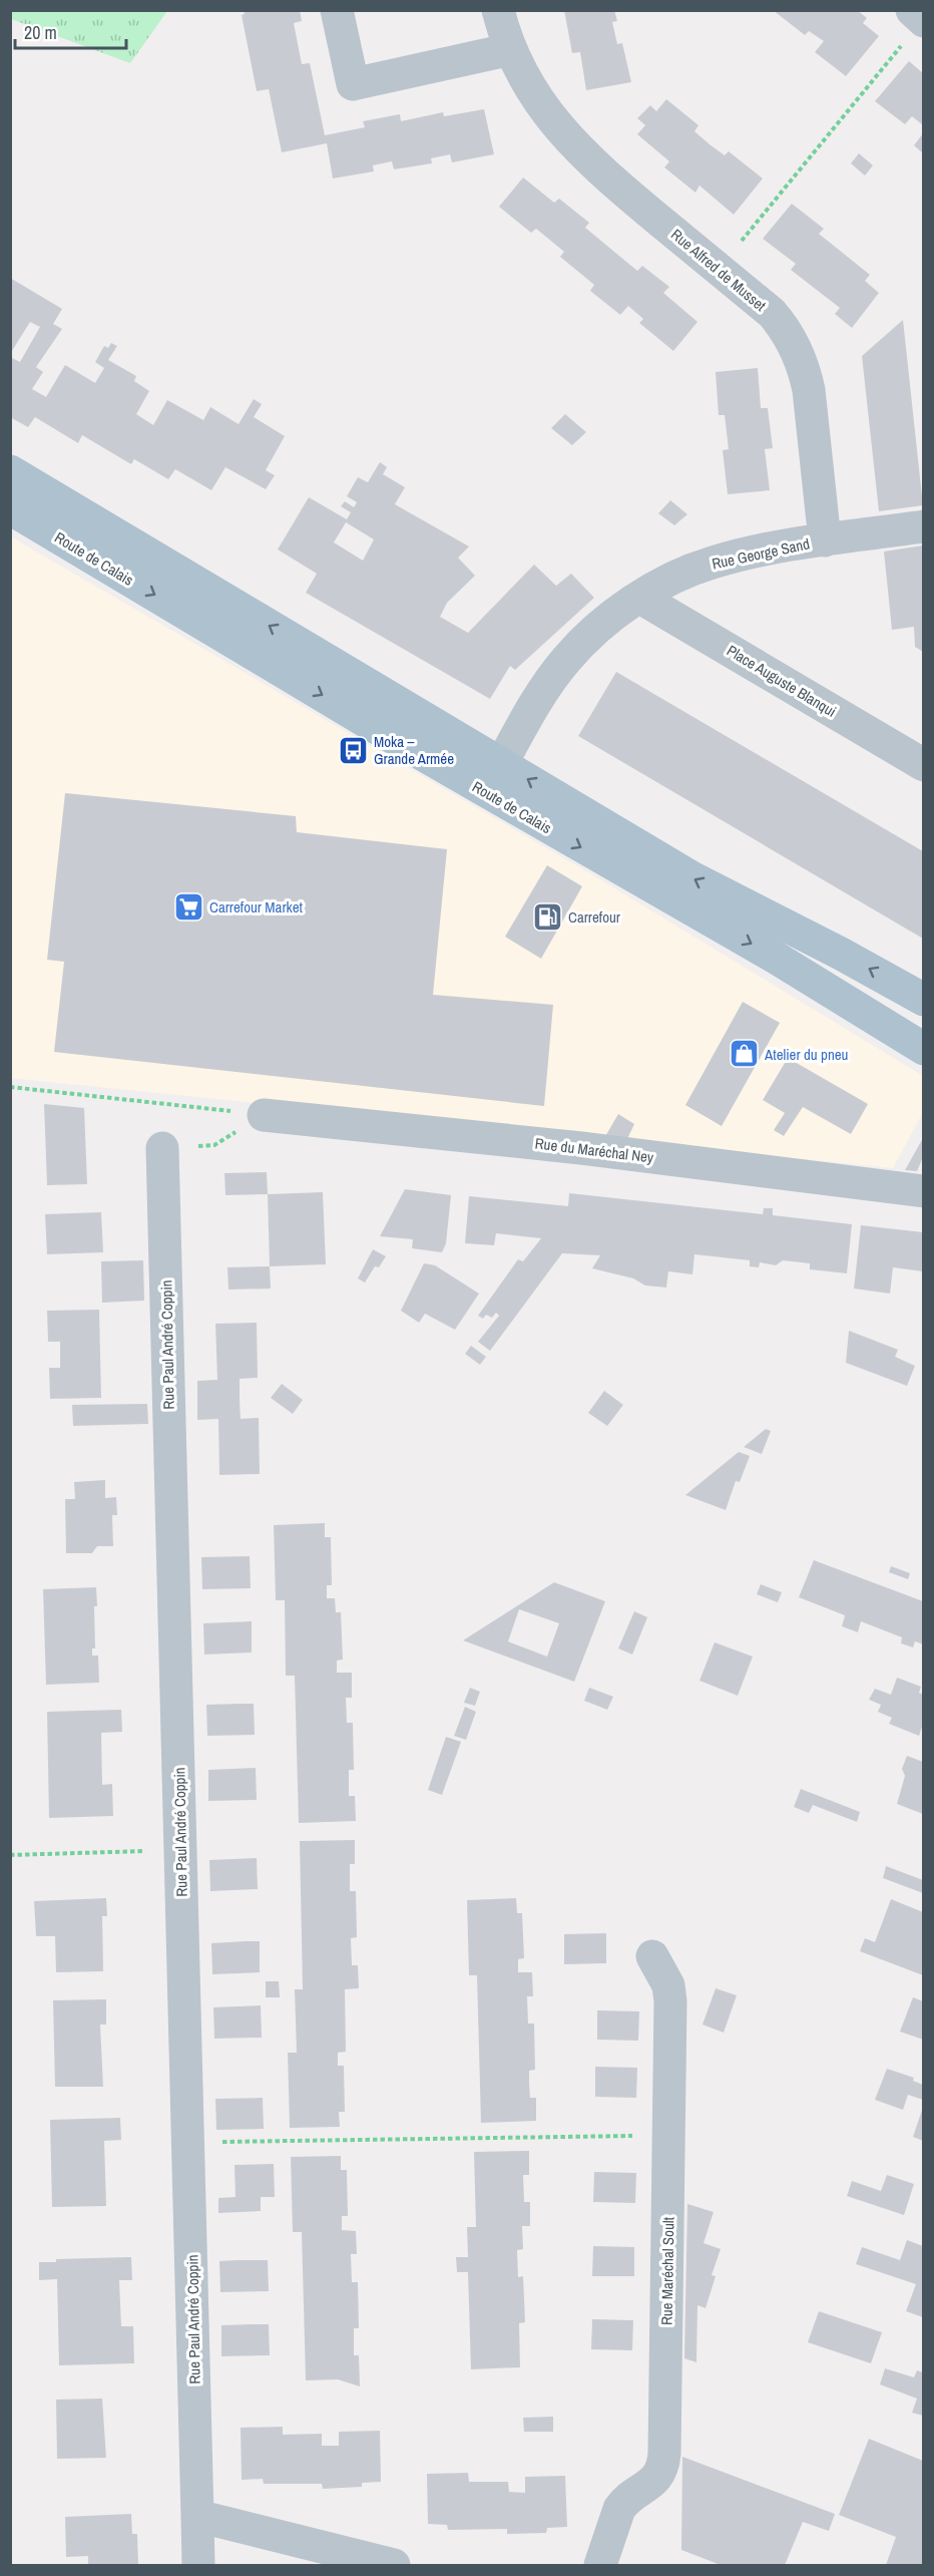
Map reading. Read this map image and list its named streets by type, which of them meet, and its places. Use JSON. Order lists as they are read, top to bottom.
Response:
{
  "streets": {
    "main road": ["Route de Calais"],
    "street": [
      "Rue Alfred de Musset",
      "Rue George Sand",
      "Place Auguste Blanqui",
      "Rue du Maréchal Ney",
      "Rue Paul André Coppin",
      "Rue Maréchal Soult"
    ]
  },
  "crossings": [
    ["Rue Alfred de Musset", "Rue George Sand"],
    ["Rue George Sand", "Route de Calais"],
    ["Rue George Sand", "Place Auguste Blanqui"]
  ],
  "places": {
    "bus stop": ["Moka – Grande Armée"],
    "supermarket": ["Carrefour Market"],
    "fuel station": ["Carrefour"],
    "shop": ["Atelier du pneu"]
  },
  "scale_bar": "20 m"
}
